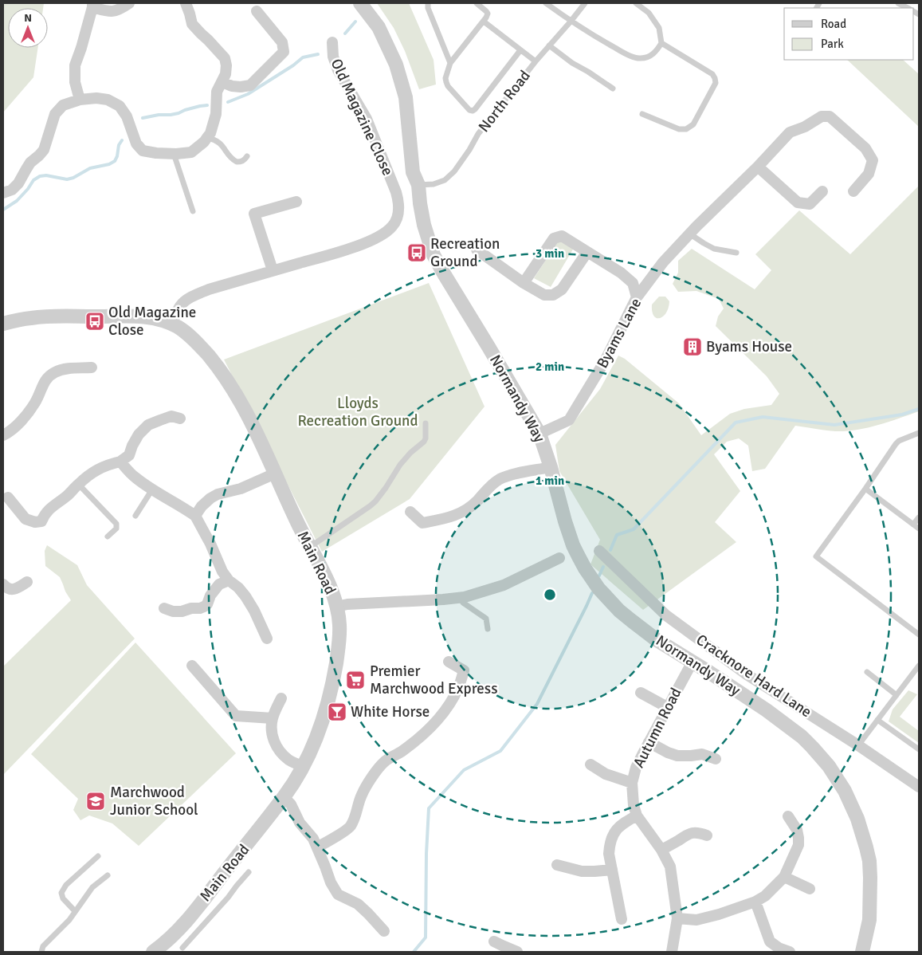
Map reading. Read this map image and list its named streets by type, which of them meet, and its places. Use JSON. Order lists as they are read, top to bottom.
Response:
{
  "streets": {
    "street": [
      "Old Magazine Close",
      "Byams Lane",
      "Normandy Way",
      "Main Road",
      "Cracknore Hard Lane",
      "Autumn Road"
    ],
    "lane": ["North Road"]
  },
  "crossings": [
    ["North Road", "Normandy Way"],
    ["Old Magazine Close", "Main Road"],
    ["Byams Lane", "Normandy Way"],
    ["Normandy Way", "Autumn Road"]
  ],
  "parks": ["Lloyds Recreation Ground"],
  "places": {
    "bus stop": ["Recreation Ground", "Old Magazine Close"],
    "building": ["Byams House"],
    "supermarket": ["Premier Marchwood Express"],
    "bar": ["White Horse"],
    "school or university": ["Marchwood Junior School"]
  },
  "legend": ["Road", "Park"],
  "north": "top",
  "rings": ["3 min", "2 min", "1 min"]
}
